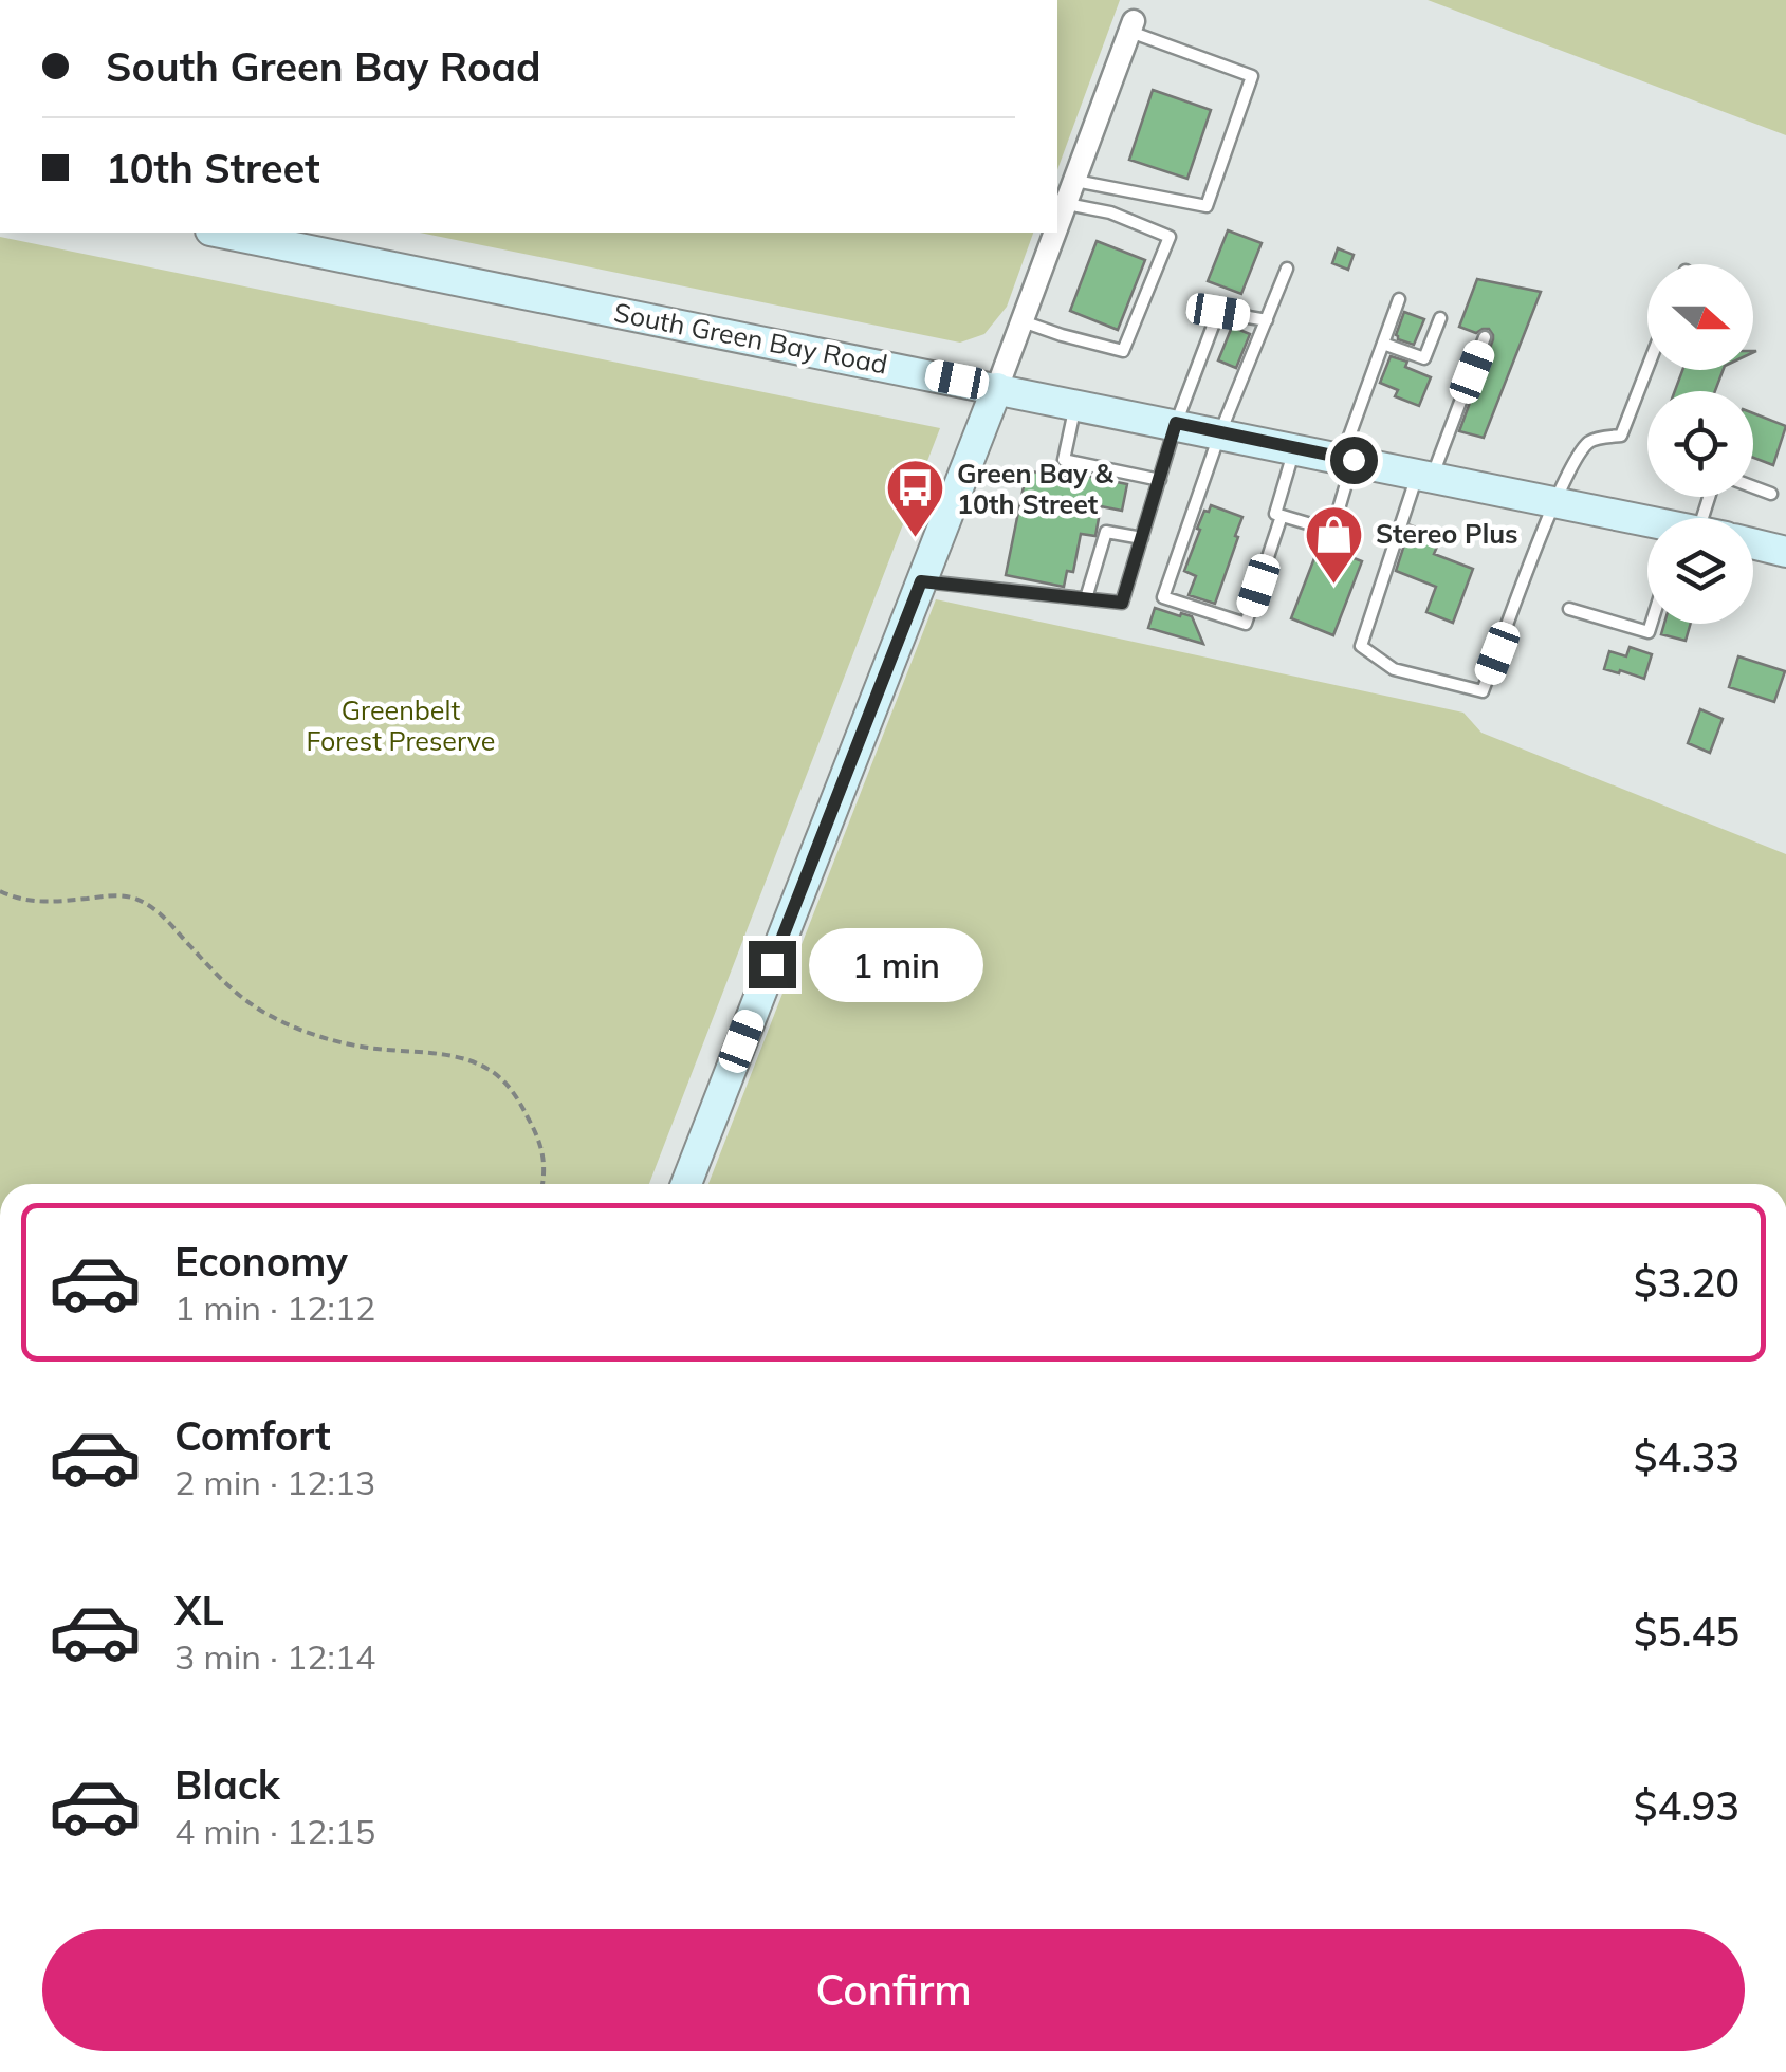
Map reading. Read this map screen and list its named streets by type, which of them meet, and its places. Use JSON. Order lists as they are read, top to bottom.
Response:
{
  "streets": {
    "main road": ["South Green Bay Road"]
  },
  "parks": ["Greenbelt Forest Preserve"],
  "places": {
    "bus stop": ["Green Bay & 10th Street"],
    "shop": ["Stereo Plus"]
  },
  "north": "right",
  "page": {
    "banner": ["South Green Bay Road", "10th Street"],
    "bubble": "1 min",
    "list": [
      {
        "name": "Economy",
        "note": "1 min · 12:12",
        "value": "$3.20"
      },
      {
        "name": "Comfort",
        "note": "2 min · 12:13",
        "value": "$4.33"
      },
      {
        "name": "XL",
        "note": "3 min · 12:14",
        "value": "$5.45"
      },
      {
        "name": "Black",
        "note": "4 min · 12:15",
        "value": "$4.93"
      }
    ],
    "buttons": "Confirm"
  }
}
